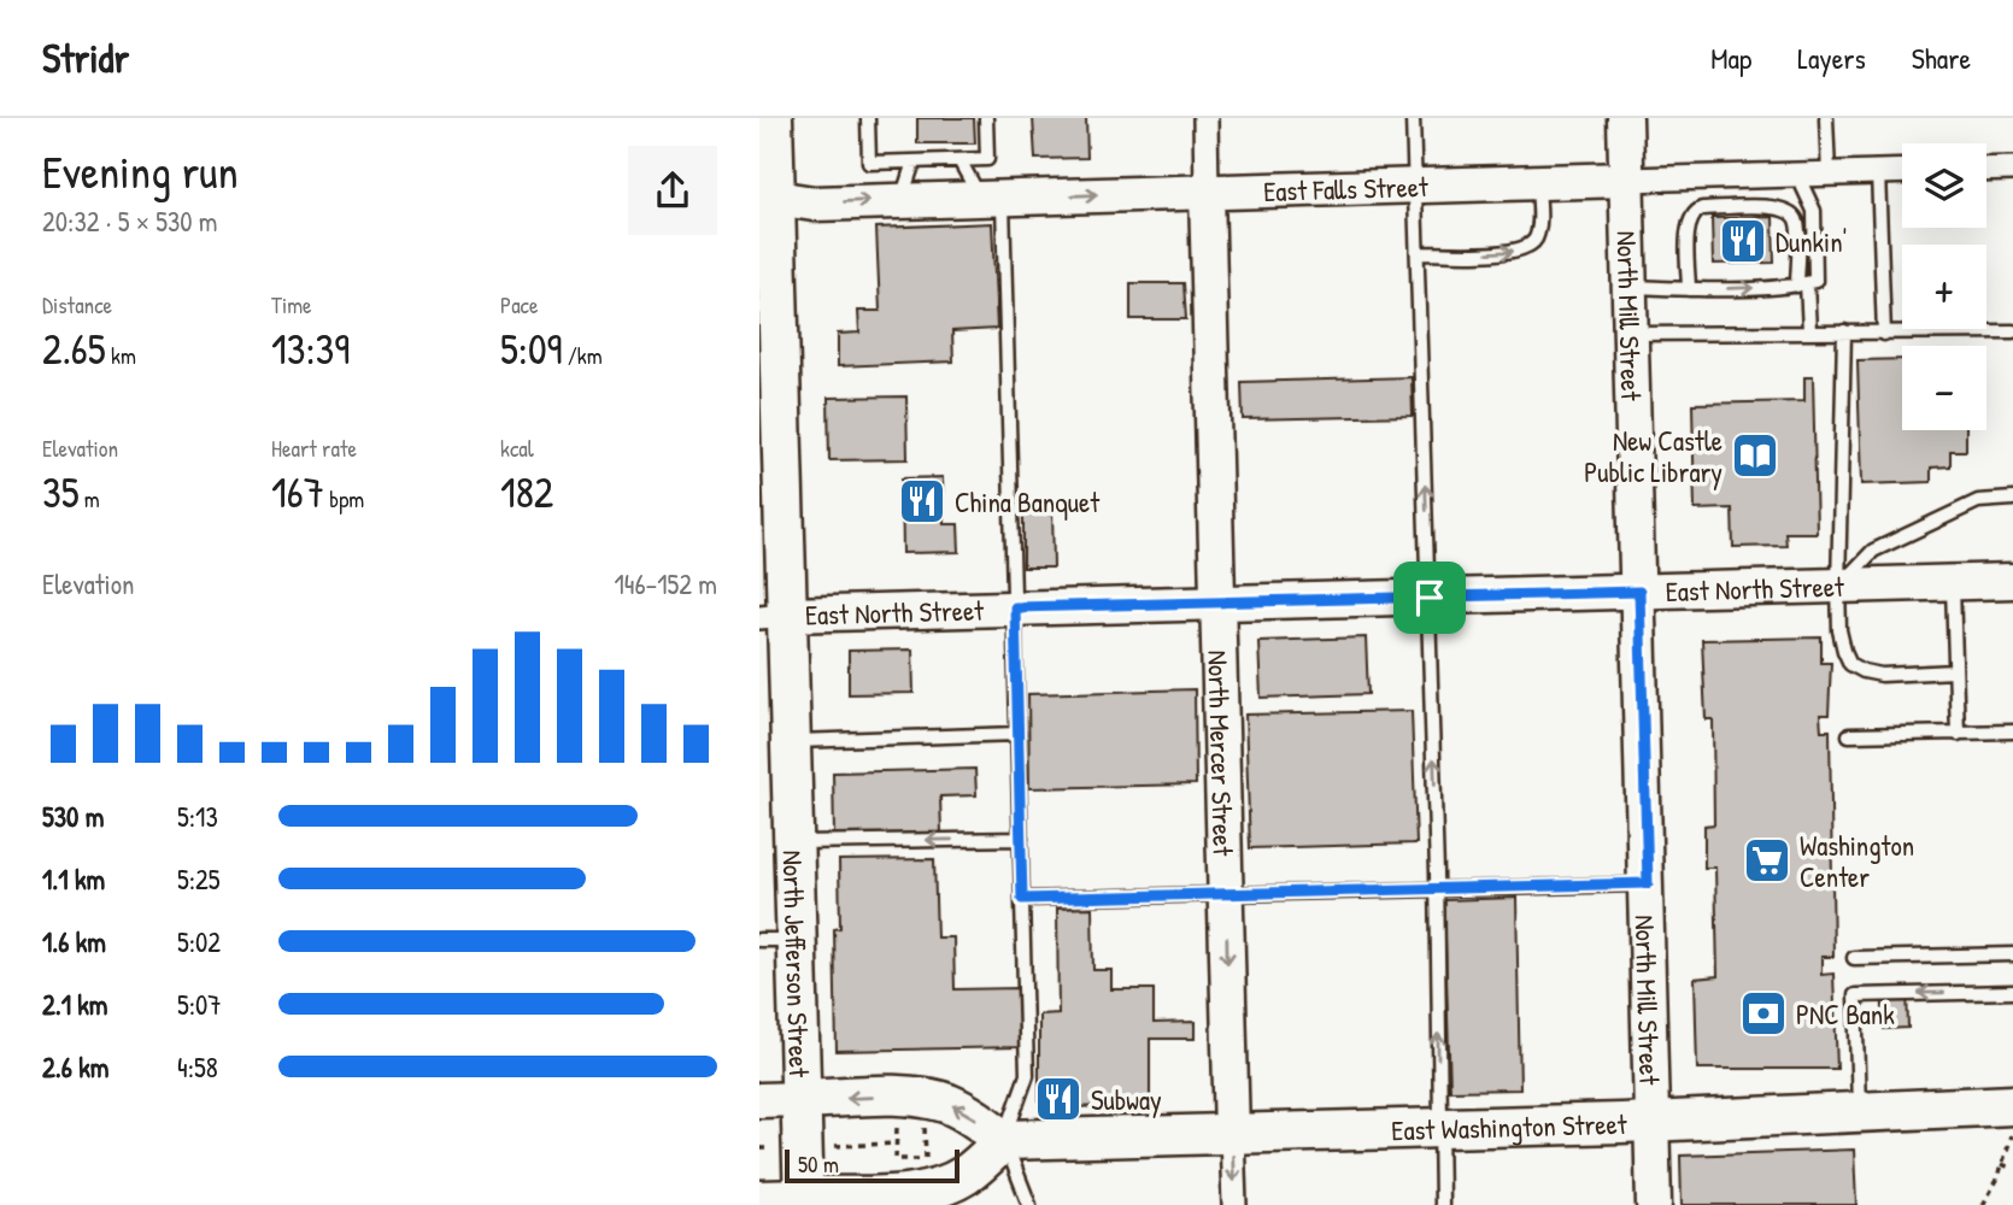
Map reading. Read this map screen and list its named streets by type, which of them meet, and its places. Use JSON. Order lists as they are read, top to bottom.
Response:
{
  "streets": {
    "main road": ["North Jefferson Street", "East Washington Street"],
    "street": [
      "East Falls Street",
      "North Mill Street",
      "East North Street",
      "North Mercer Street"
    ]
  },
  "crossings": [
    ["East Falls Street", "North Mill Street"],
    ["East Falls Street", "North Mercer Street"],
    ["East Falls Street", "North Jefferson Street"],
    ["North Mill Street", "East North Street"],
    ["North Mill Street", "East Washington Street"],
    ["East North Street", "North Mercer Street"],
    ["East North Street", "North Jefferson Street"],
    ["North Mercer Street", "East Washington Street"]
  ],
  "places": {
    "restaurant": ["Dunkin'", "China Banquet", "Subway"],
    "library": ["New Castle Public Library"],
    "supermarket": ["Washington Center"],
    "bank": ["PNC Bank"]
  },
  "scale_bar": "50 m",
  "page": {
    "header": "Stridr",
    "nav": ["Map", "Layers", "Share"],
    "heading": ["Evening run", "20:32 · 5 × 530 m"],
    "map_buttons": ["+", "−"],
    "stats": [
      ["Distance", "2.65 km"],
      ["Time", "13:39"],
      ["Pace", "5:09 /km"],
      ["Elevation", "35 m"],
      ["Heart rate", "167 bpm"],
      ["kcal", "182"]
    ],
    "chart": ["Elevation", "146–152 m"],
    "list": [
      {
        "name": "530 m",
        "note": "5:13"
      },
      {
        "name": "1.1 km",
        "note": "5:25"
      },
      {
        "name": "1.6 km",
        "note": "5:02"
      },
      {
        "name": "2.1 km",
        "note": "5:07"
      },
      {
        "name": "2.6 km",
        "note": "4:58"
      }
    ],
    "scale": "50 m"
  }
}
